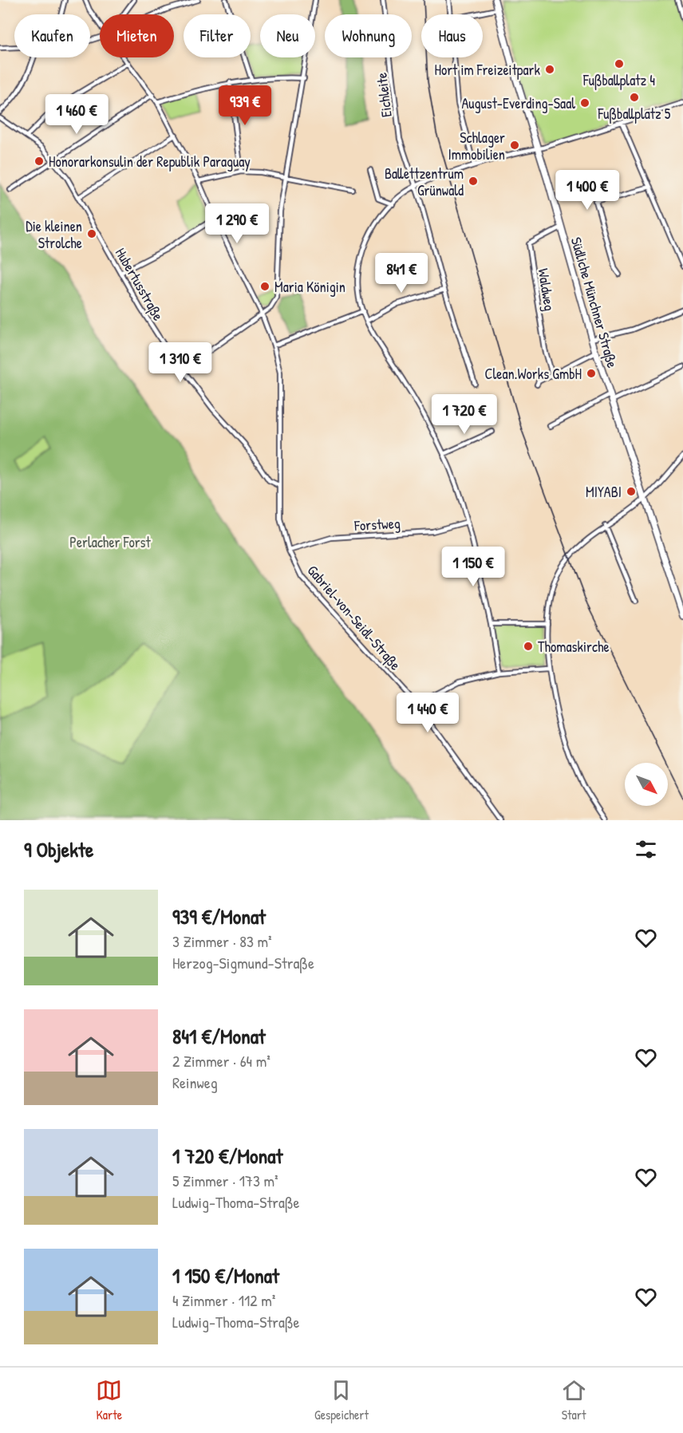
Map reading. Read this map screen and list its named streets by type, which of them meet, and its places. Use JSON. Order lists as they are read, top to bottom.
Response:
{
  "streets": {
    "main road": ["Südliche Münchner Straße"],
    "street": [
      "Eichleite",
      "Hubertusstraße",
      "Waldweg",
      "Forstweg",
      "Gabriel-von-Seidl-Straße"
    ]
  },
  "crossings": [
    ["Hubertusstraße", "Gabriel-von-Seidl-Straße"],
    ["Waldweg", "Südliche Münchner Straße"],
    ["Forstweg", "Gabriel-von-Seidl-Straße"]
  ],
  "parks": ["Perlacher Forst"],
  "places": [
    "Fußballplatz 4",
    "Hort im Freizeitpark",
    "Fußballplatz 5",
    "August-Everding-Saal",
    "Schlager Immobilien",
    "Honorarkonsulin der Republik Paraguay",
    "Ballettzentrum Grünwald",
    "Die kleinen Strolche",
    "Maria Königin",
    "Clean.Works GmbH",
    "MIYABI",
    "Thomaskirche"
  ],
  "north": "bottom right",
  "page": {
    "chip": [
      "Kaufen",
      "Mieten",
      "Filter",
      "Neu",
      "Wohnung",
      "Haus"
    ],
    "price": [
      "939 €",
      "1 460 €",
      "1 400 €",
      "1 290 €",
      "841 €",
      "1 310 €",
      "1 720 €",
      "1 150 €",
      "1 440 €"
    ],
    "heading": "9 Objekte",
    "list": [
      {
        "name": "939 €/Monat",
        "note": "3 Zimmer · 83 m² · Herzog-Sigmund-Straße"
      },
      {
        "name": "841 €/Monat",
        "note": "2 Zimmer · 64 m² · Reinweg"
      },
      {
        "name": "1 720 €/Monat",
        "note": "5 Zimmer · 173 m² · Ludwig-Thoma-Straße"
      },
      {
        "name": "1 150 €/Monat",
        "note": "4 Zimmer · 112 m² · Ludwig-Thoma-Straße"
      }
    ],
    "tabs": ["Karte", "Gespeichert", "Start"]
  }
}
